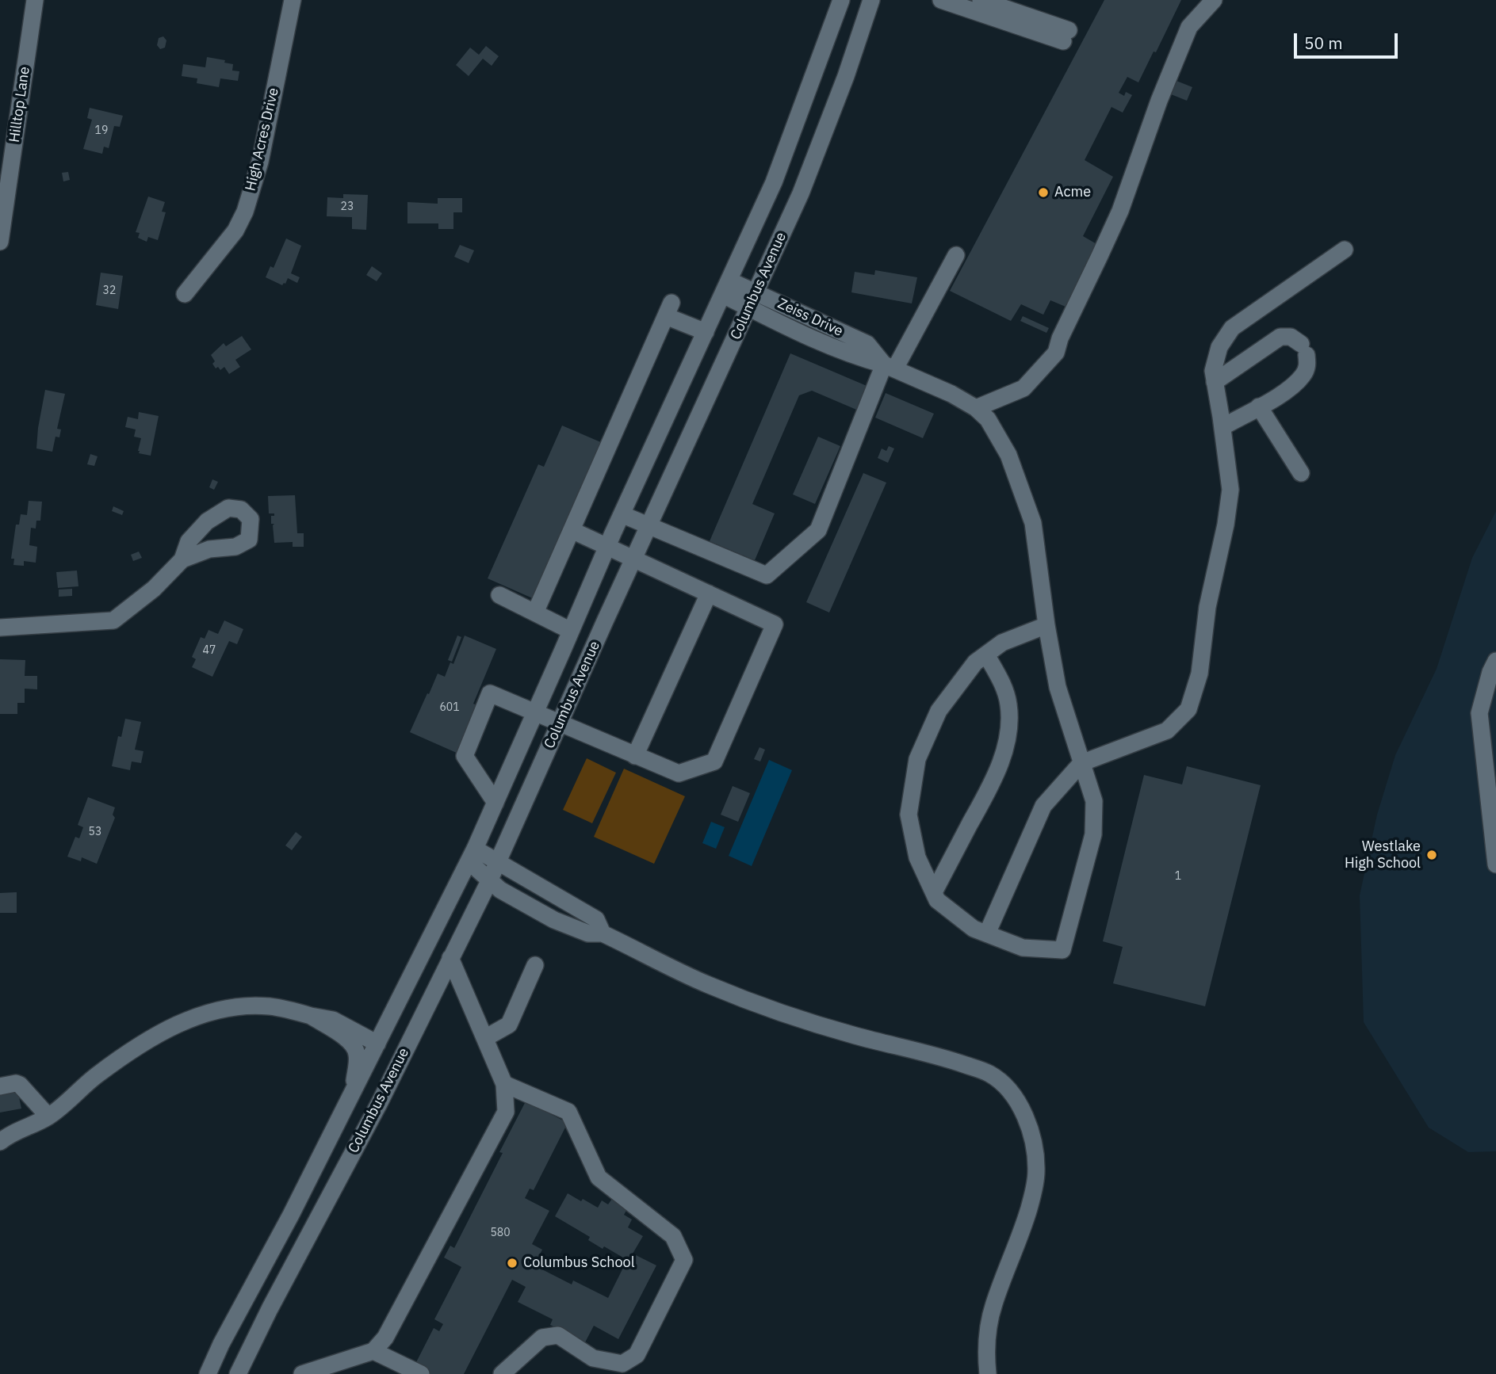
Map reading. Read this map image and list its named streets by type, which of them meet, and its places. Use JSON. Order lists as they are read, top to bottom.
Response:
{
  "streets": {
    "street": [
      "Hilltop Lane",
      "High Acres Drive",
      "Columbus Avenue",
      "Zeiss Drive"
    ]
  },
  "crossings": [
    ["Columbus Avenue", "Zeiss Drive"]
  ],
  "places": ["Acme", "Westlake High School", "Columbus School"],
  "house_numbers": [
    "19",
    "23",
    "32",
    "47",
    "601",
    "53",
    "1",
    "580"
  ],
  "scale_bar": "50 m"
}
